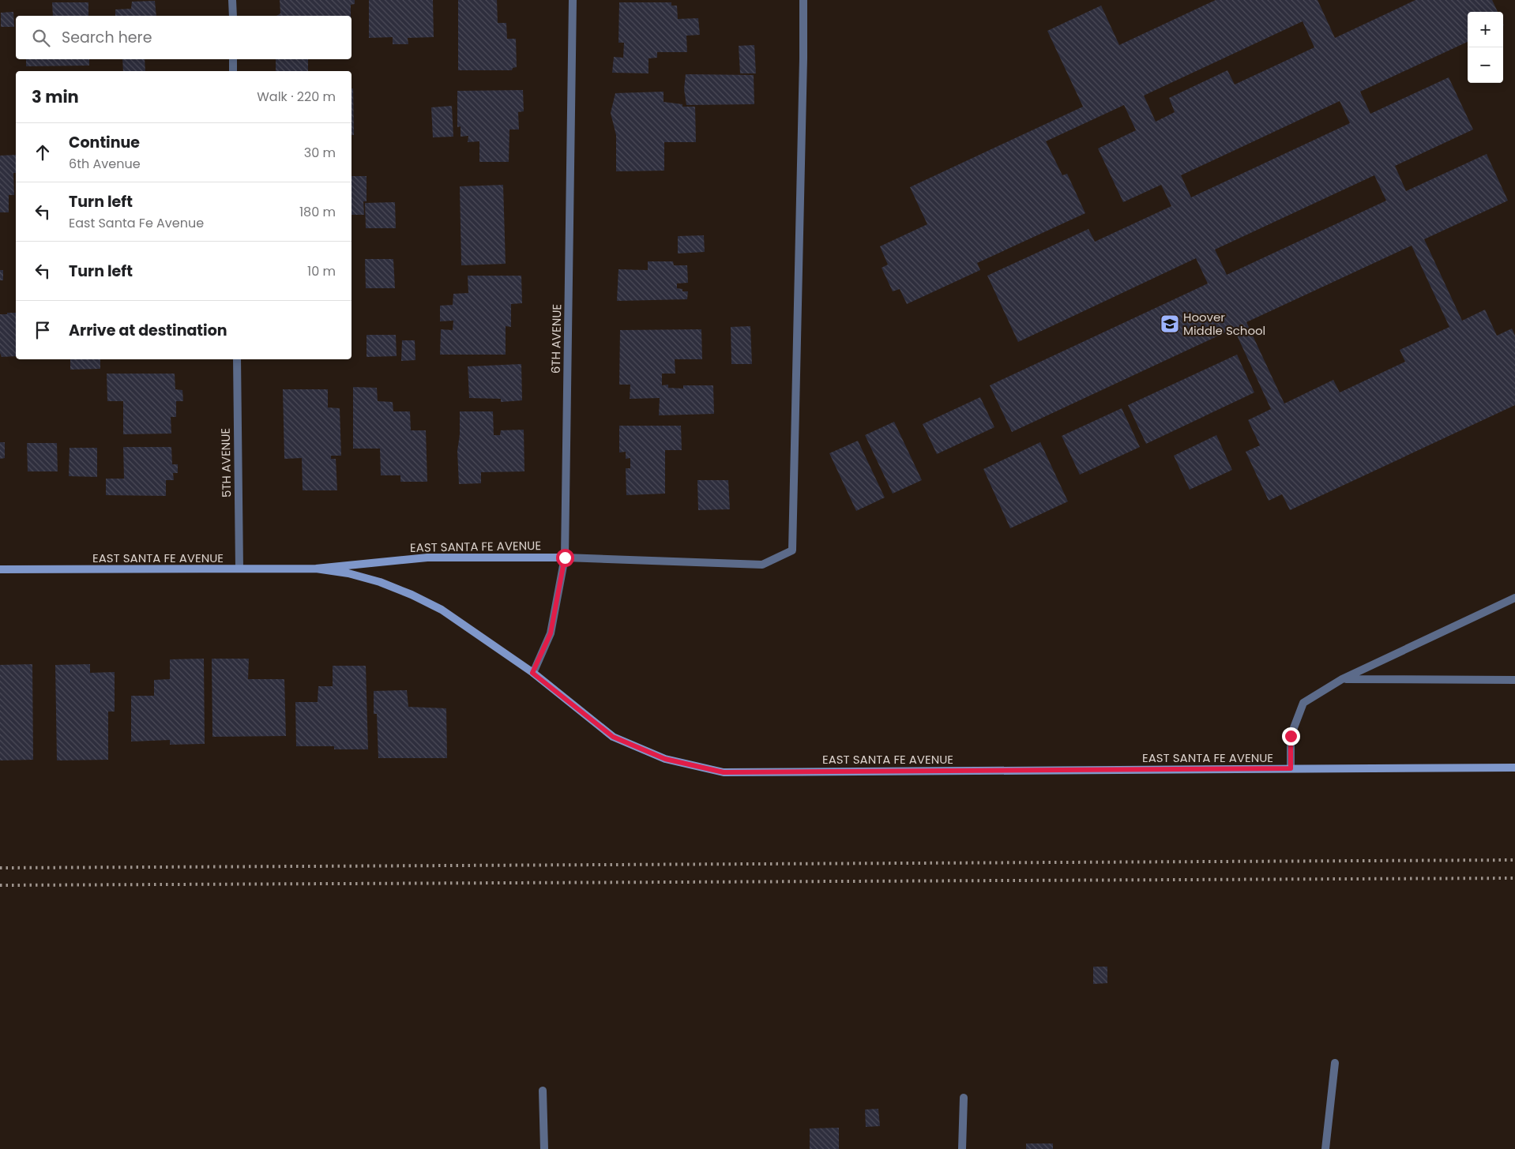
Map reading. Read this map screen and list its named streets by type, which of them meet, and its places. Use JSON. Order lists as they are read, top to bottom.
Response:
{
  "streets": {
    "street": ["6TH AVENUE", "5TH AVENUE", "EAST SANTA FE AVENUE"]
  },
  "crossings": [
    ["6TH AVENUE", "EAST SANTA FE AVENUE"],
    ["5TH AVENUE", "EAST SANTA FE AVENUE"]
  ],
  "places": {
    "school or university": ["Hoover Middle School"]
  },
  "page": {
    "map_buttons": ["+", "−"],
    "search": "Search here",
    "heading": ["3 min", "Walk · 220 m"],
    "list": [
      ["Continue", "6th Avenue", "30 m"],
      ["Turn left", "East Santa Fe Avenue", "180 m"],
      ["Turn left", "10 m"],
      "Arrive at destination"
    ]
  }
}
